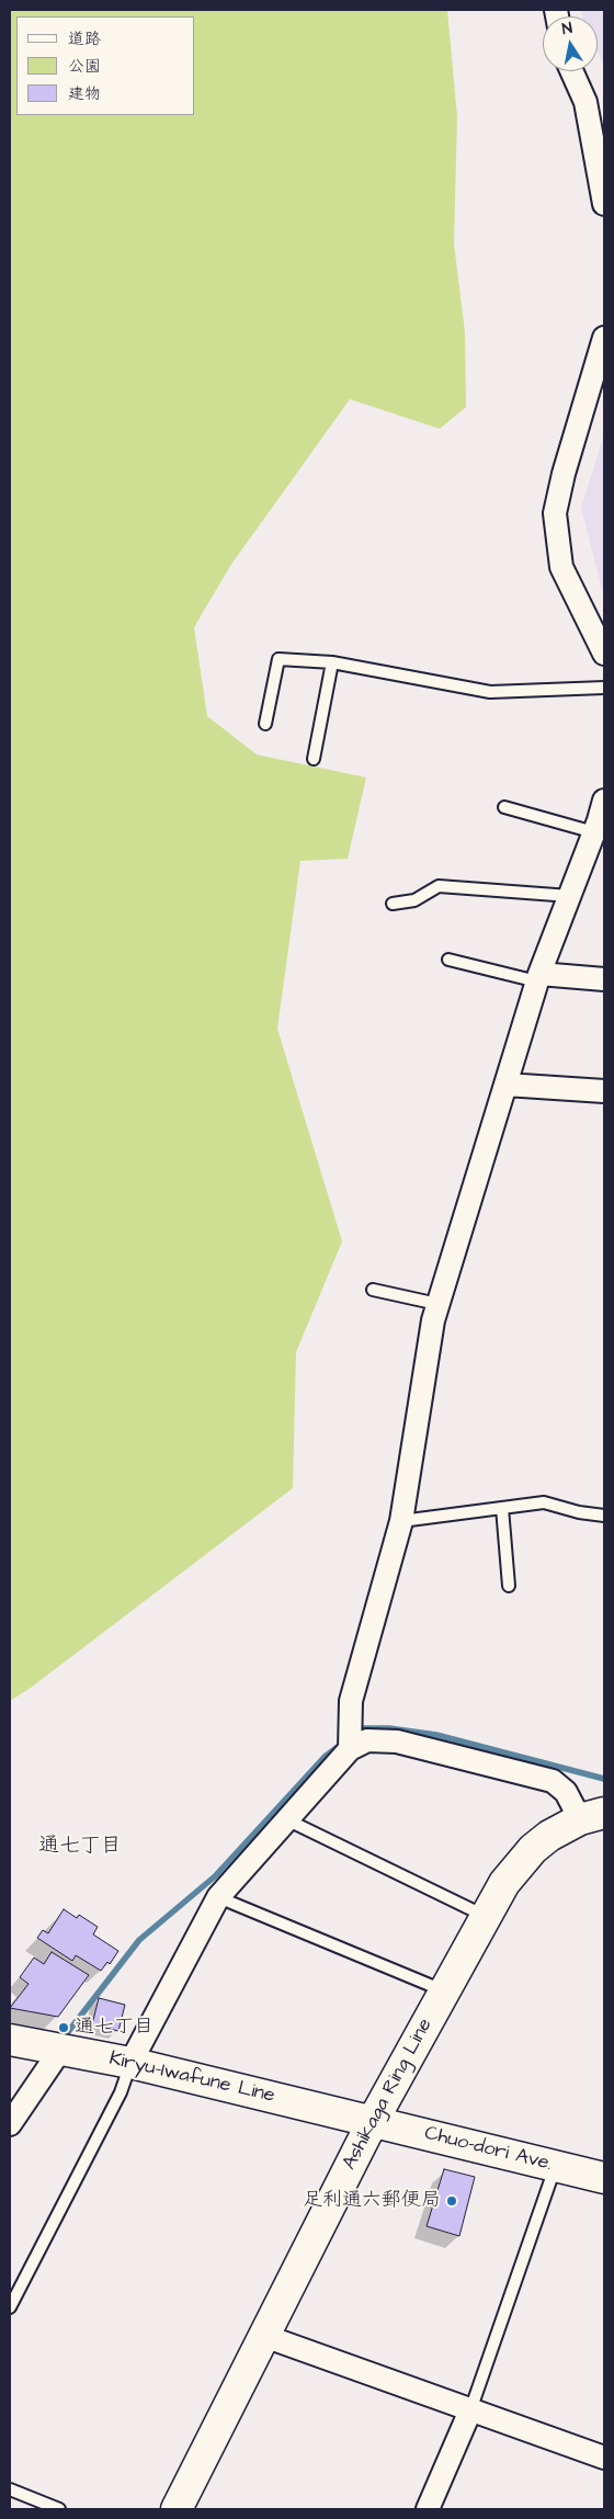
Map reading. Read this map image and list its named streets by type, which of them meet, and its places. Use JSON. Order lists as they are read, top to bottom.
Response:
{
  "streets": {
    "main road": ["Kiryu-Iwafune Line", "Ashikaga Ring Line", "Chuo-dori Ave."]
  },
  "crossings": [
    ["Kiryu-Iwafune Line", "Ashikaga Ring Line"],
    ["Kiryu-Iwafune Line", "Chuo-dori Ave."],
    ["Ashikaga Ring Line", "Chuo-dori Ave."]
  ],
  "districts": ["通七丁目"],
  "places": ["通七丁目", "足利通六郵便局"],
  "legend": ["道路", "公園", "建物"],
  "north": "top"
}
